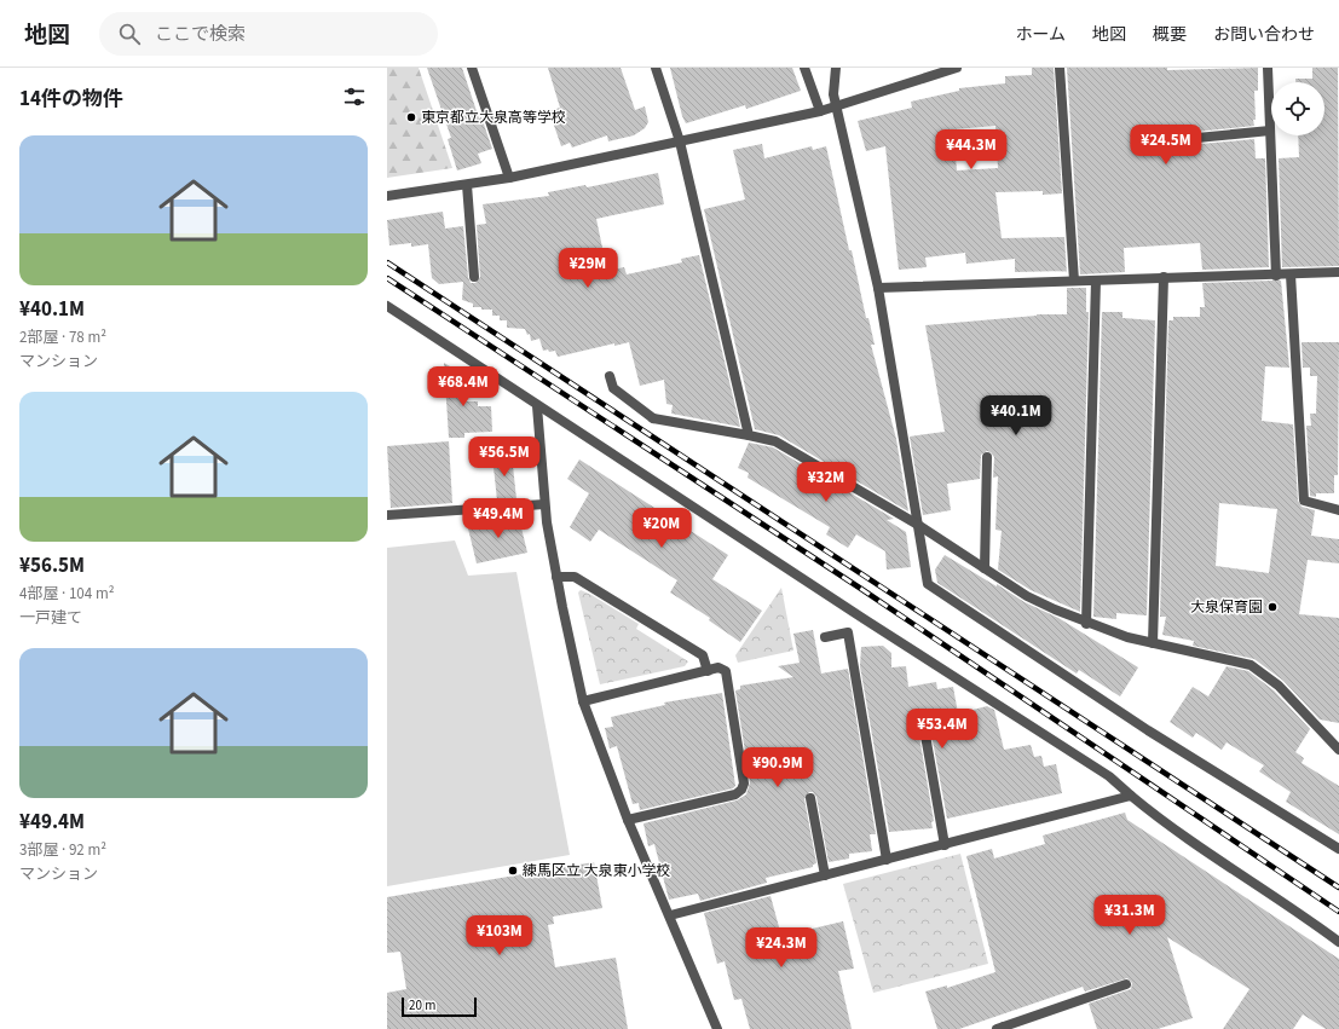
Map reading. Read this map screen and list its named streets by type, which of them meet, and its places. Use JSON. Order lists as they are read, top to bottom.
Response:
{
  "places": ["東京都立大泉高等学校", "大泉保育園", "練馬区立 大泉東小学校"],
  "scale_bar": "20 m",
  "page": {
    "header": "地図",
    "search": "ここで検索",
    "nav": [
      "ホーム",
      "地図",
      "概要",
      "お問い合わせ"
    ],
    "heading": "14件の物件",
    "price": [
      "¥24.5M",
      "¥44.3M",
      "¥29M",
      "¥68.4M",
      "¥40.1M",
      "¥56.5M",
      "¥32M",
      "¥49.4M",
      "¥20M",
      "¥53.4M",
      "¥90.9M",
      "¥31.3M",
      "¥103M",
      "¥24.3M"
    ],
    "list": [
      {
        "name": "¥40.1M",
        "note": "2部屋 · 78 m² · マンション"
      },
      {
        "name": "¥56.5M",
        "note": "4部屋 · 104 m² · 一戸建て"
      },
      {
        "name": "¥49.4M",
        "note": "3部屋 · 92 m² · マンション"
      }
    ],
    "scale": "20 m"
  }
}
